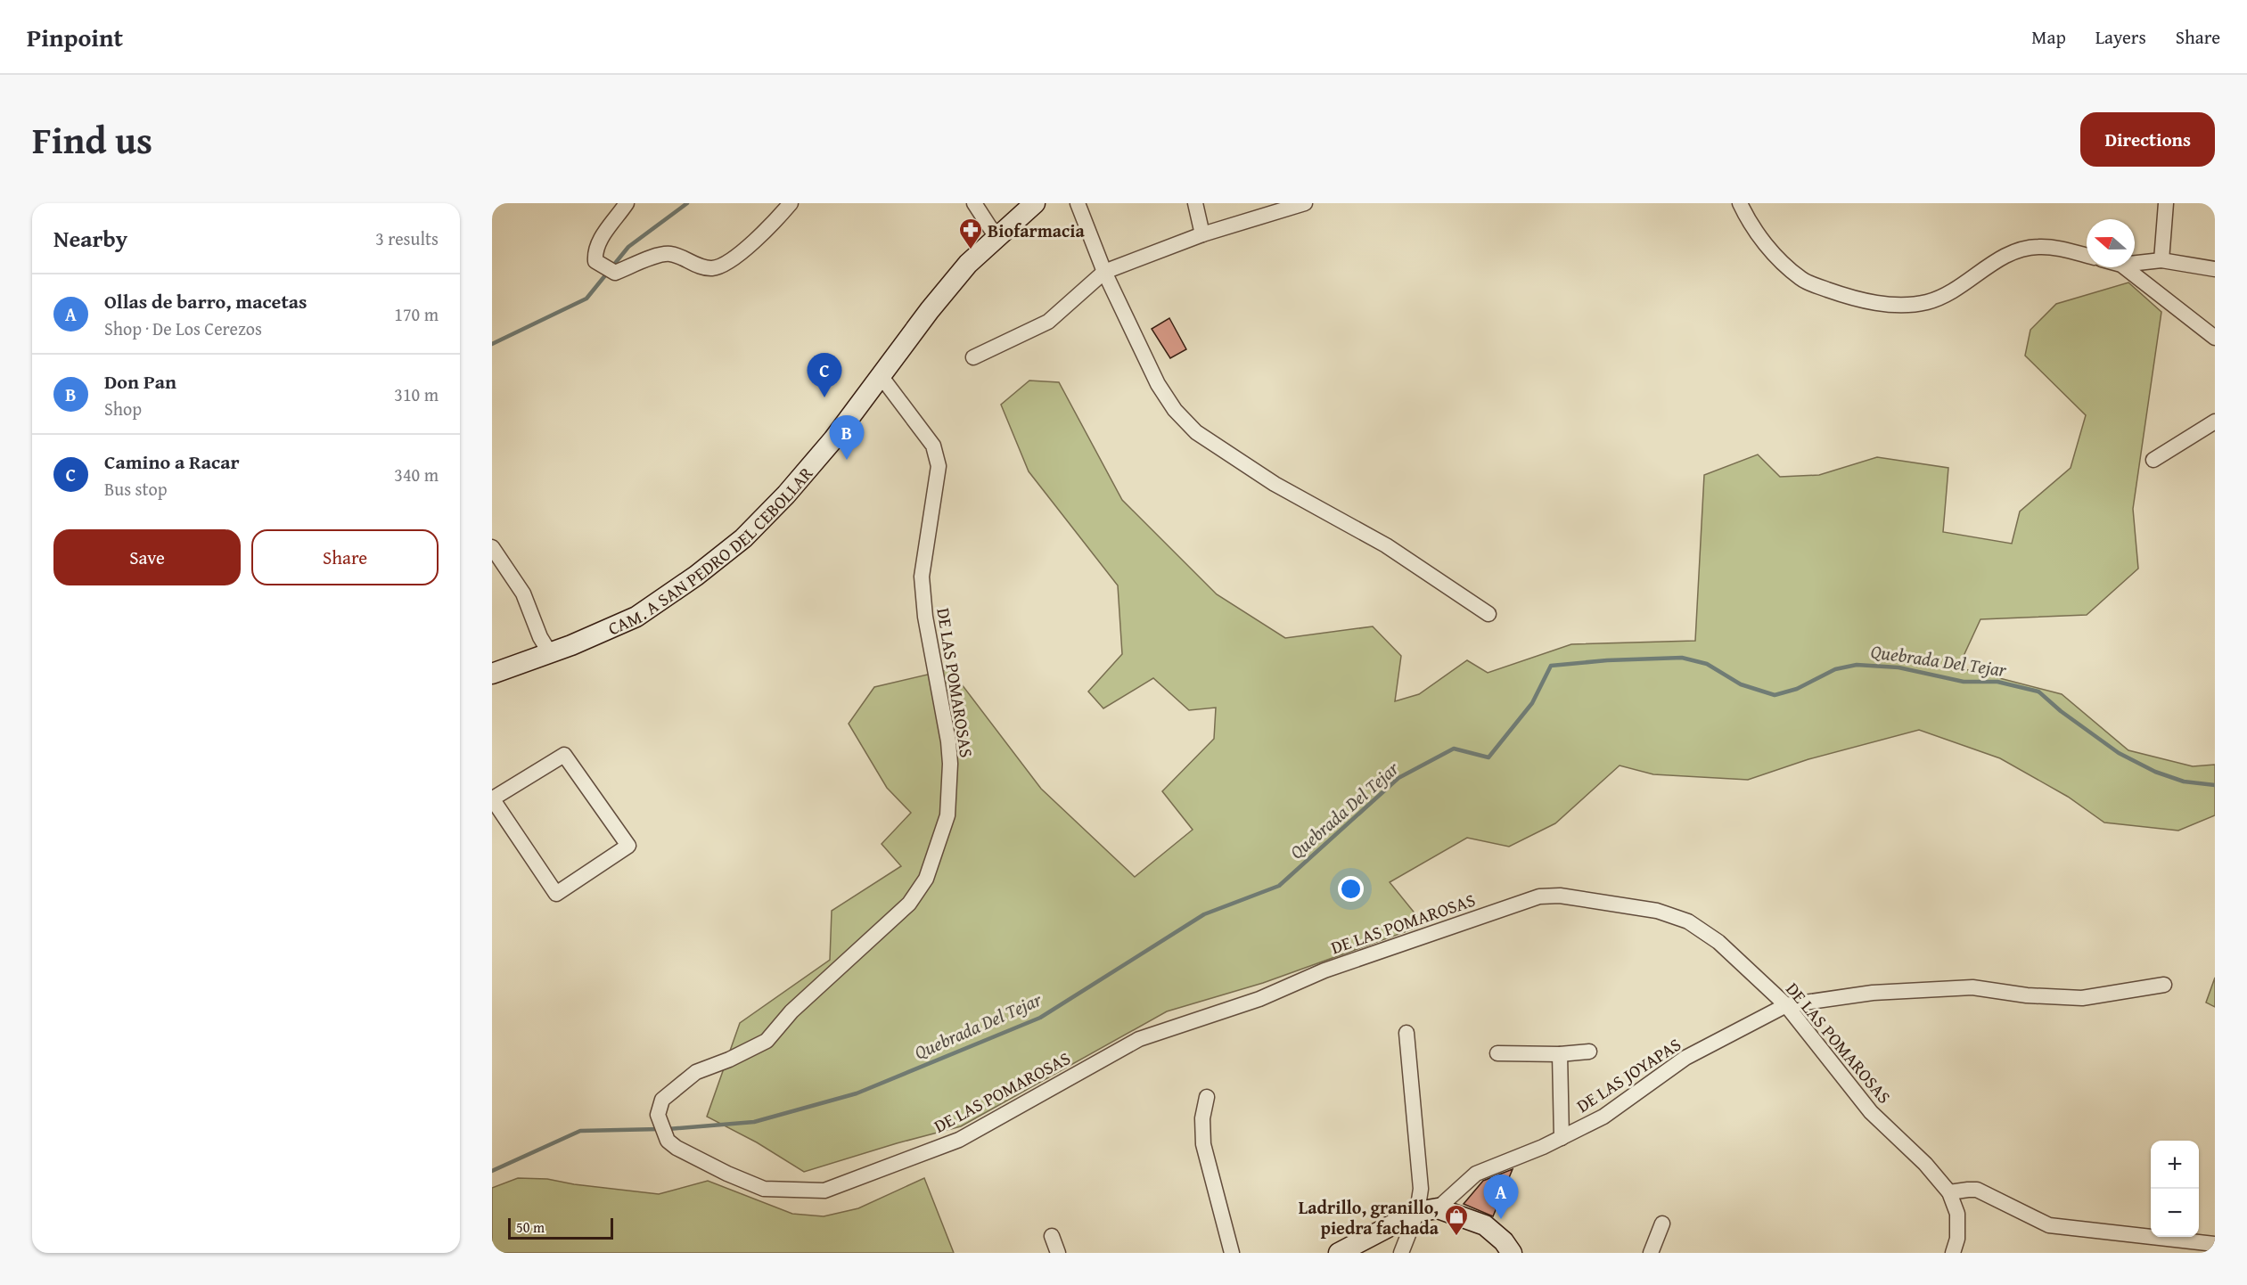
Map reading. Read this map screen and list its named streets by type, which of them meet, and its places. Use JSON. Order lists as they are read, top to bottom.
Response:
{
  "streets": {
    "street": ["CAM. A SAN PEDRO DEL CEBOLLAR", "DE LAS POMAROSAS", "DE LAS JOYAPAS"]
  },
  "crossings": [
    ["CAM. A SAN PEDRO DEL CEBOLLAR", "DE LAS POMAROSAS"],
    ["DE LAS POMAROSAS", "DE LAS JOYAPAS"]
  ],
  "water": ["Quebrada Del Tejar"],
  "places": {
    "pharmacy": ["Biofarmacia"],
    "shop": ["Ladrillo, granillo, piedra fachada"]
  },
  "scale_bar": "50 m",
  "north": "left",
  "page": {
    "header": "Pinpoint",
    "nav": ["Map", "Layers", "Share"],
    "title": "Find us",
    "buttons": [
      "Directions",
      ["Save", "Share"]
    ],
    "heading": ["Nearby", "3 results"],
    "list": [
      {
        "mark": "A",
        "name": "Ollas de barro, macetas",
        "note": "Shop · De Los Cerezos",
        "value": "170 m"
      },
      {
        "mark": "B",
        "name": "Don Pan",
        "note": "Shop",
        "value": "310 m"
      },
      {
        "mark": "C",
        "name": "Camino a Racar",
        "note": "Bus stop",
        "value": "340 m"
      }
    ],
    "pins": ["C", "B", "A"],
    "map_buttons": ["+", "−"],
    "scale": "50 m"
  }
}
